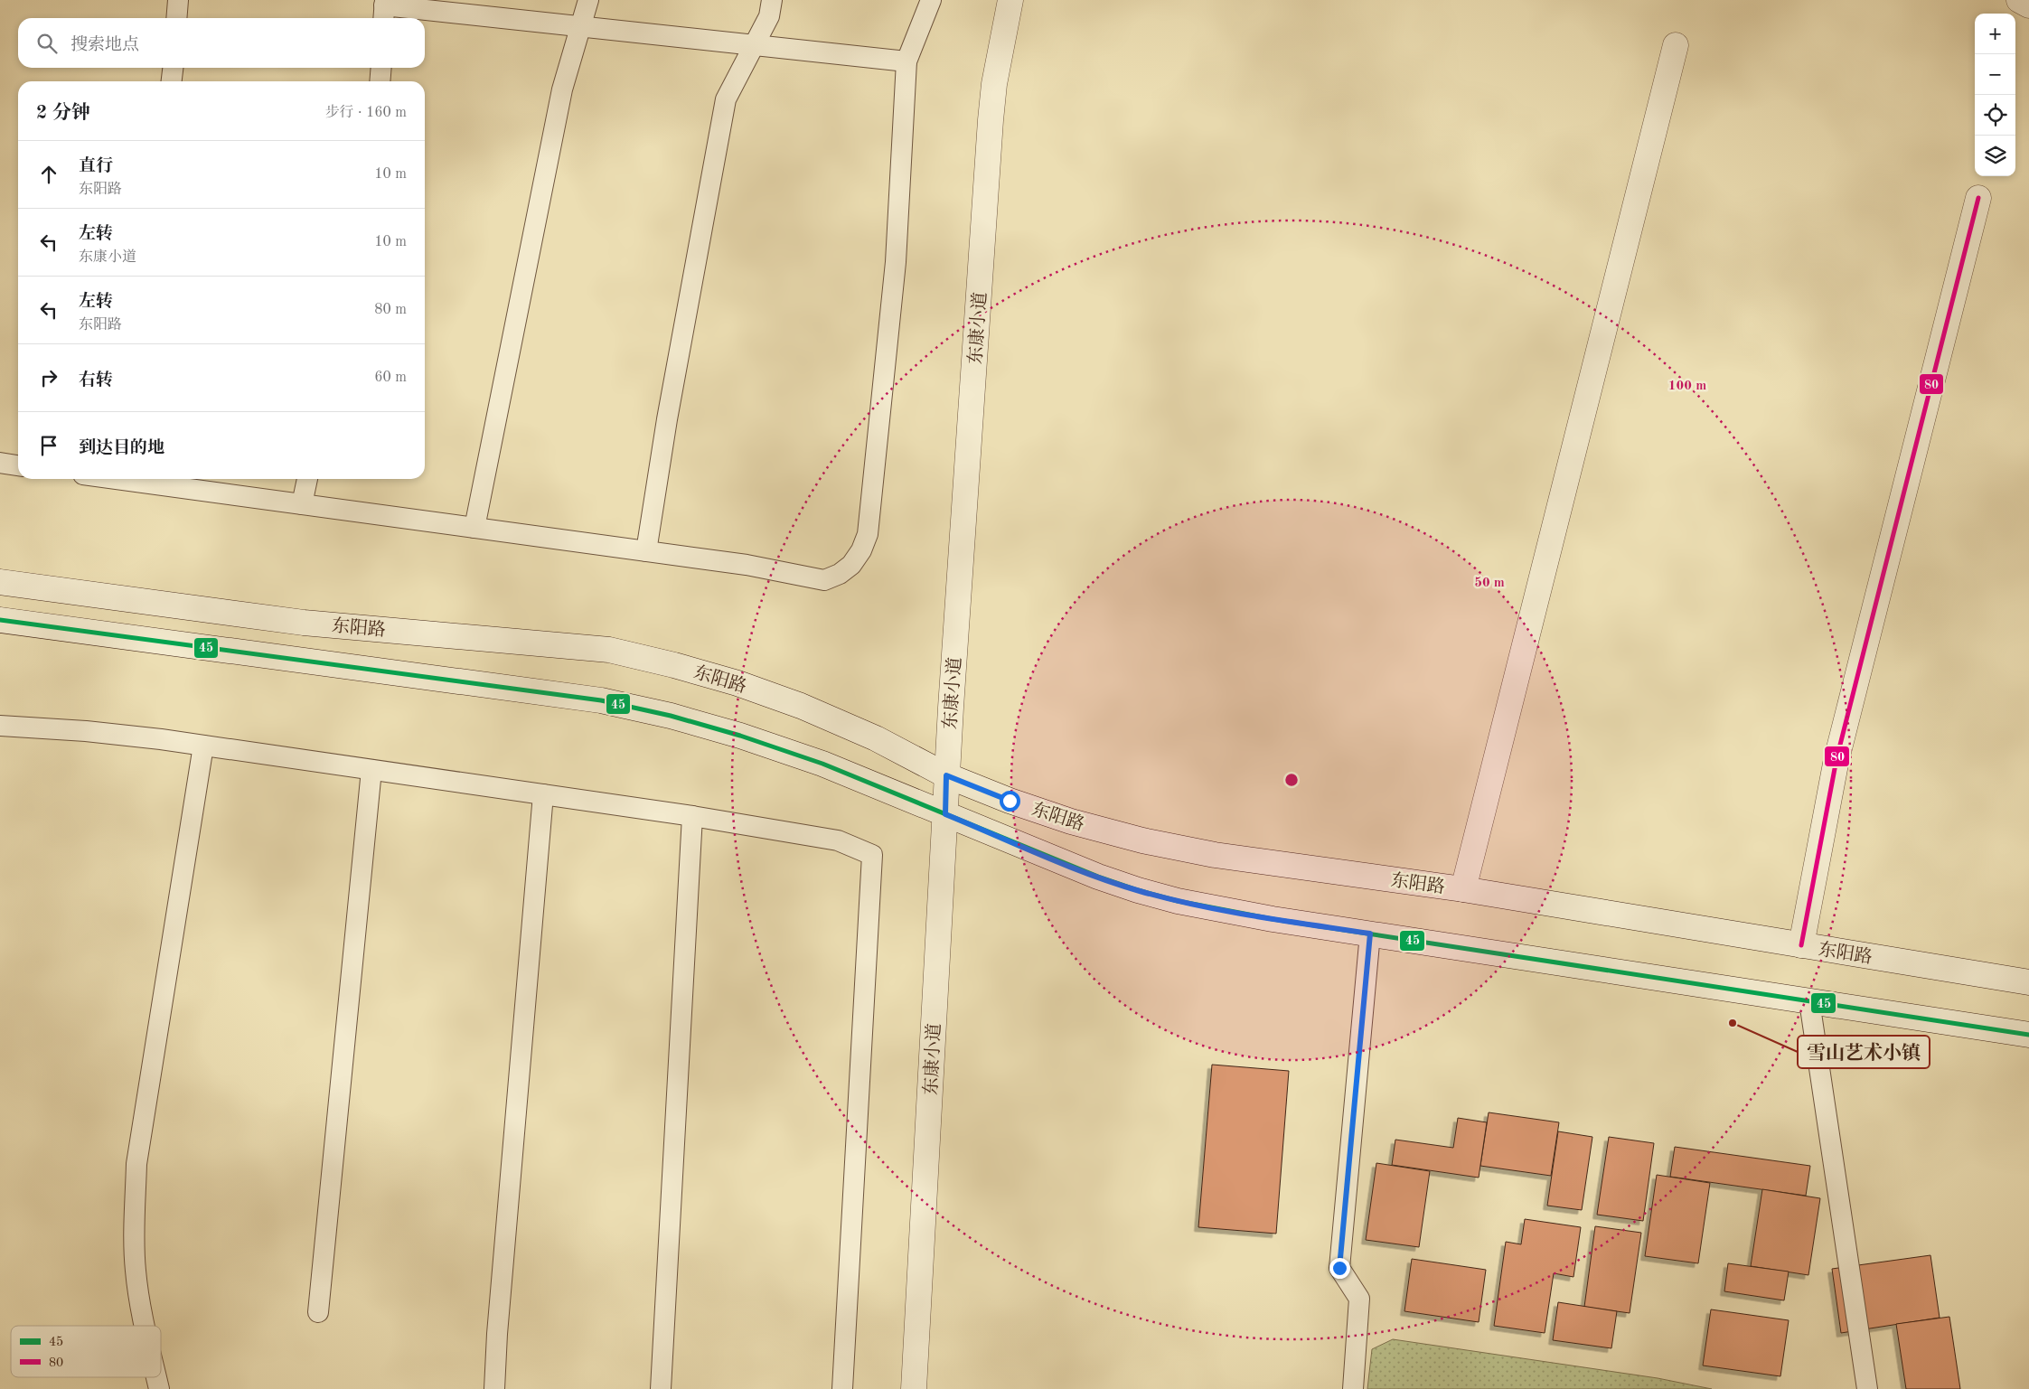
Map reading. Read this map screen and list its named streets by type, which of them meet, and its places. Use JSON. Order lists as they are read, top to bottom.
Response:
{
  "streets": {
    "main road": ["东康小道", "东阳路"]
  },
  "crossings": [
    ["东康小道", "东阳路"]
  ],
  "places": ["雪山艺术小镇"],
  "lines": ["transit line 80", "transit line 45"],
  "legend": ["45", "80"],
  "page": {
    "map_buttons": ["+", "−"],
    "search": "搜索地点",
    "heading": ["2 分钟", "步行 · 160 m"],
    "list": [
      ["直行", "东阳路", "10 m"],
      ["左转", "东康小道", "10 m"],
      ["左转", "东阳路", "80 m"],
      ["右转", "60 m"],
      "到达目的地"
    ]
  },
  "rings": ["100 m", "50 m"]
}
